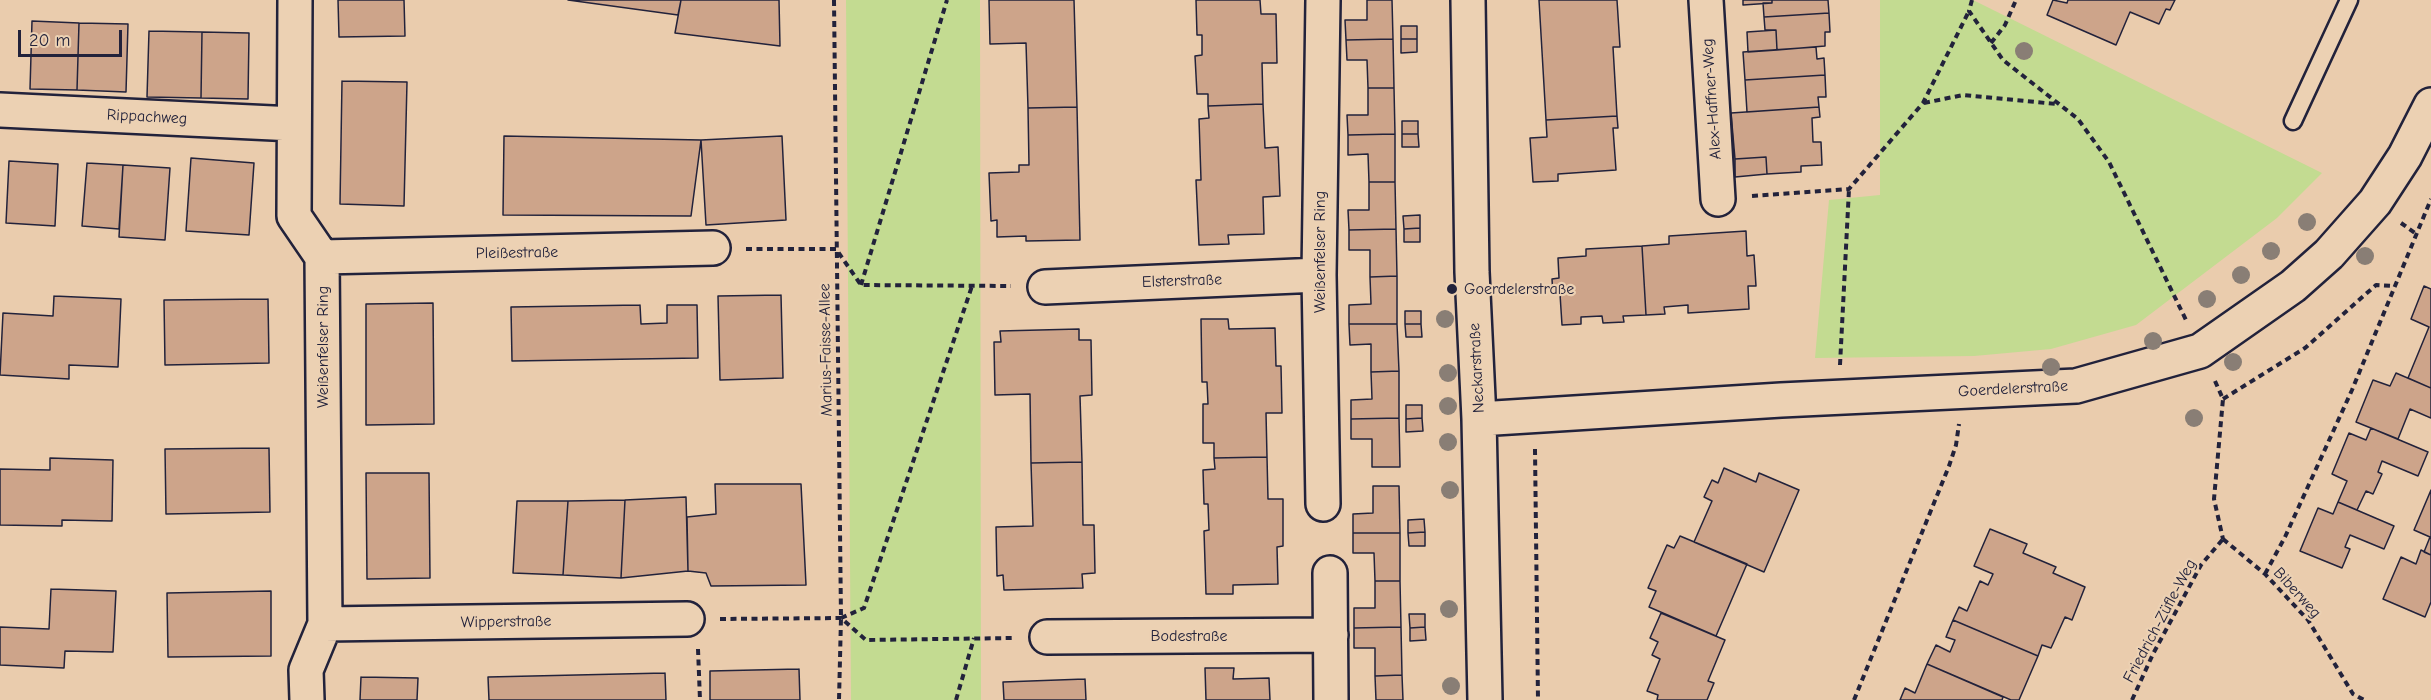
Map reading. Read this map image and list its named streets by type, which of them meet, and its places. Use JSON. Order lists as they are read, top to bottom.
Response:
{
  "streets": {
    "street": [
      "Alex-Haffner-Weg",
      "Rippachweg",
      "Weißenfelser Ring",
      "Pleißestraße",
      "Elsterstraße",
      "Neckarstraße",
      "Goerdelerstraße",
      "Wipperstraße",
      "Bodestraße"
    ],
    "path": ["Marius-Faisse-Allee", "Biberweg", "Friedrich-Züfle-Weg"]
  },
  "crossings": [
    ["Weißenfelser Ring", "Pleißestraße"],
    ["Weißenfelser Ring", "Elsterstraße"],
    ["Weißenfelser Ring", "Wipperstraße"],
    ["Neckarstraße", "Goerdelerstraße"],
    ["Biberweg", "Friedrich-Züfle-Weg"]
  ],
  "places": ["Goerdelerstraße"],
  "scale_bar": "20 m"
}
